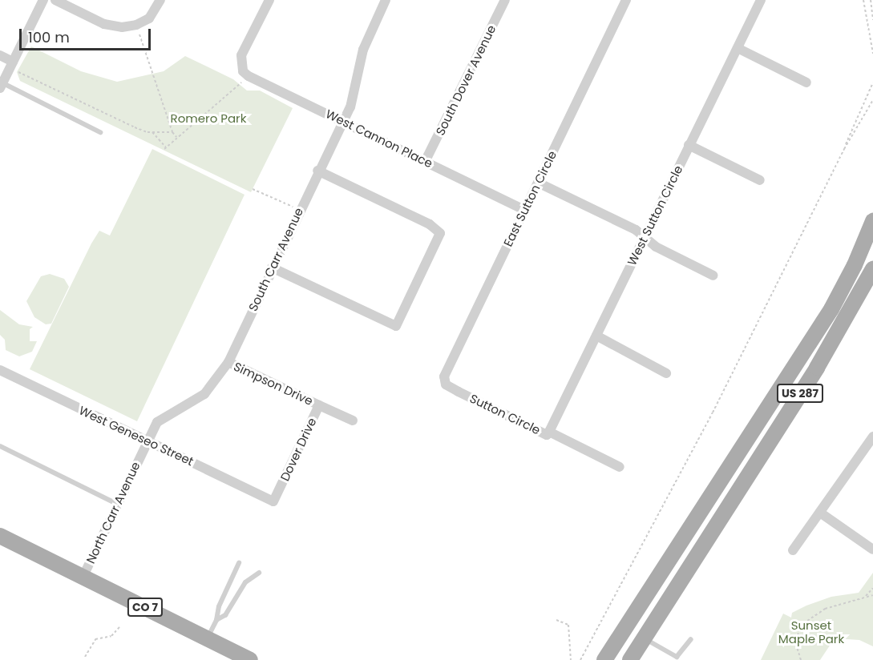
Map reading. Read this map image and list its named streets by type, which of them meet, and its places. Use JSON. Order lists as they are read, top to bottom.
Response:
{
  "streets": {
    "main road": ["US 287", "CO 7"],
    "street": [
      "South Dover Avenue",
      "West Cannon Place",
      "East Sutton Circle",
      "West Sutton Circle",
      "South Carr Avenue",
      "Simpson Drive",
      "Sutton Circle",
      "West Geneseo Street",
      "Dover Drive",
      "North Carr Avenue"
    ]
  },
  "crossings": [
    ["South Dover Avenue", "West Cannon Place"],
    ["West Cannon Place", "East Sutton Circle"],
    ["West Cannon Place", "South Carr Avenue"],
    ["East Sutton Circle", "Sutton Circle"],
    ["West Sutton Circle", "Sutton Circle"],
    ["South Carr Avenue", "Simpson Drive"],
    ["South Carr Avenue", "North Carr Avenue"],
    ["Simpson Drive", "Dover Drive"],
    ["West Geneseo Street", "Dover Drive"],
    ["West Geneseo Street", "North Carr Avenue"],
    ["North Carr Avenue", "CO 7"]
  ],
  "parks": ["Romero Park", "Sunset Maple Park"],
  "scale_bar": "100 m"
}
